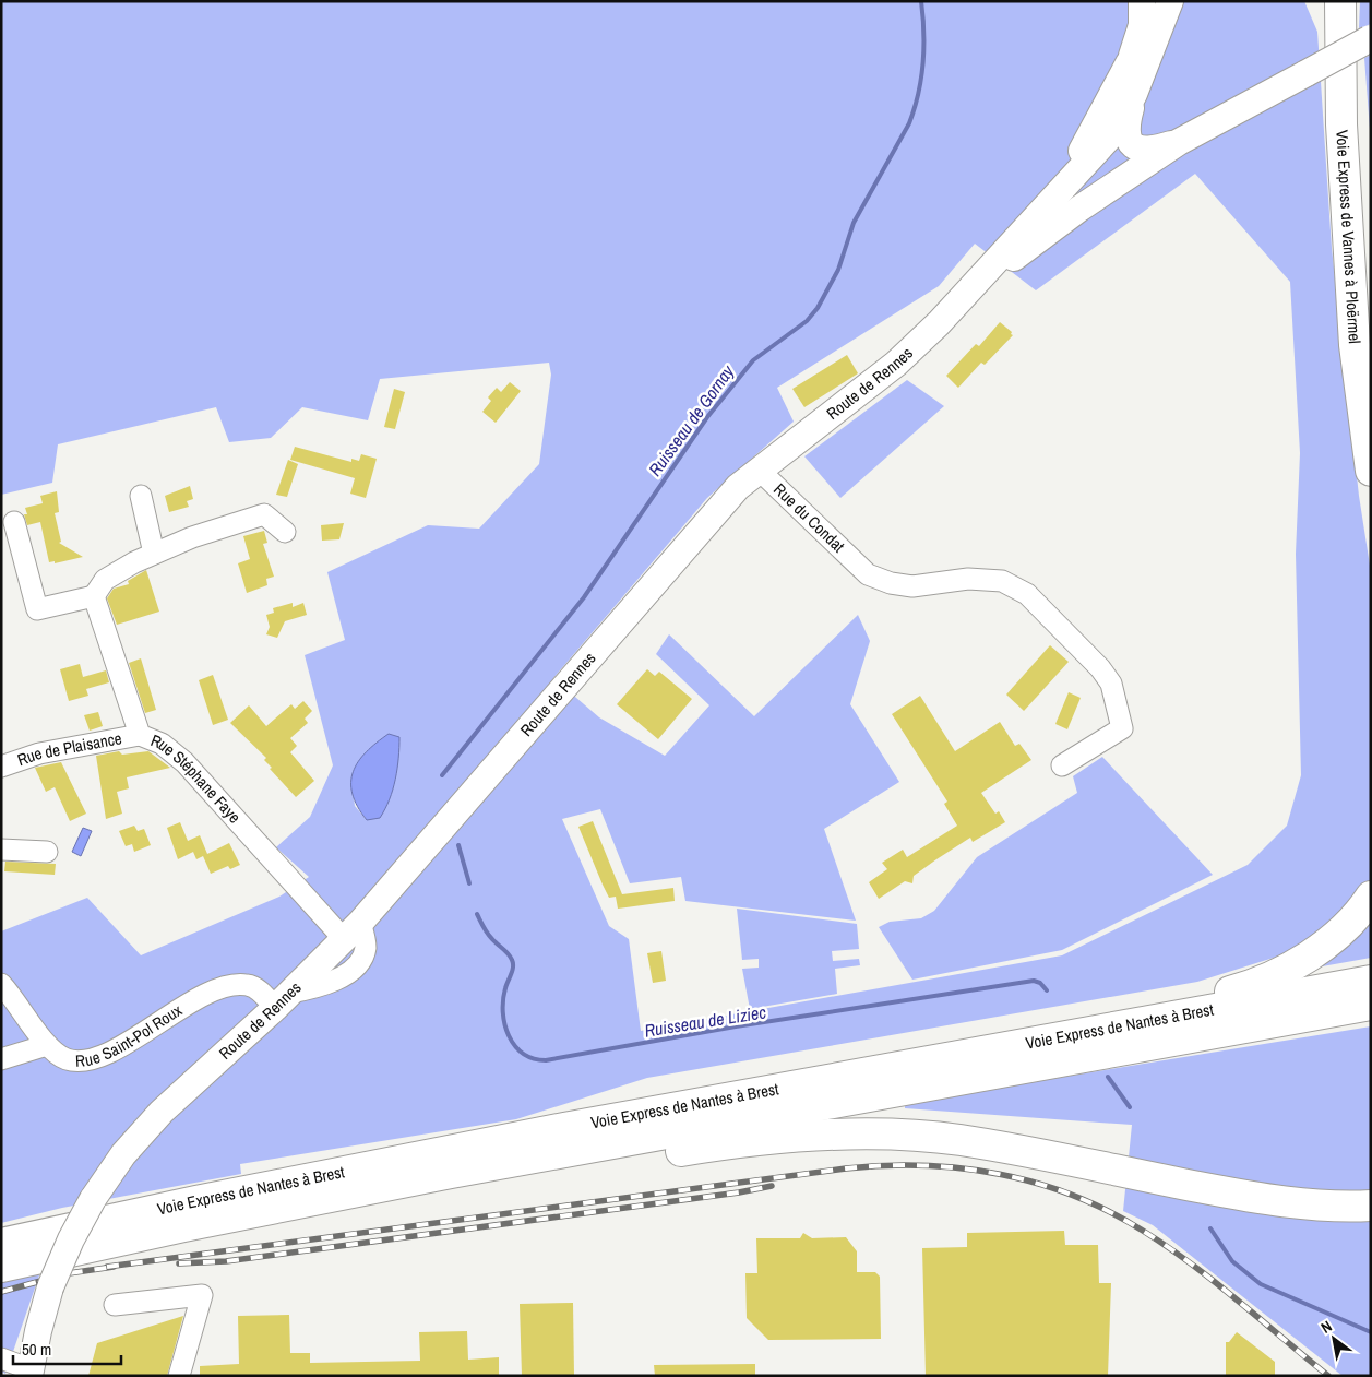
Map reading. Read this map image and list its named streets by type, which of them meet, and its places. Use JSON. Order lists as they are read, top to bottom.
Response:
{
  "streets": {
    "highway": ["Voie Express de Vannes à Ploërmel", "Voie Express de Nantes à Brest"],
    "main road": ["Route de Rennes"],
    "street": [
      "Rue du Condat",
      "Rue de Plaisance",
      "Rue Stéphane Faye",
      "Rue Saint-Pol Roux"
    ]
  },
  "crossings": [
    ["Route de Rennes", "Rue du Condat"],
    ["Route de Rennes", "Rue Stéphane Faye"],
    ["Route de Rennes", "Rue Saint-Pol Roux"],
    ["Rue de Plaisance", "Rue Stéphane Faye"]
  ],
  "water": ["Ruisseau de Gornay", "Ruisseau de Liziec"],
  "scale_bar": "50 m",
  "north": "top left"
}
